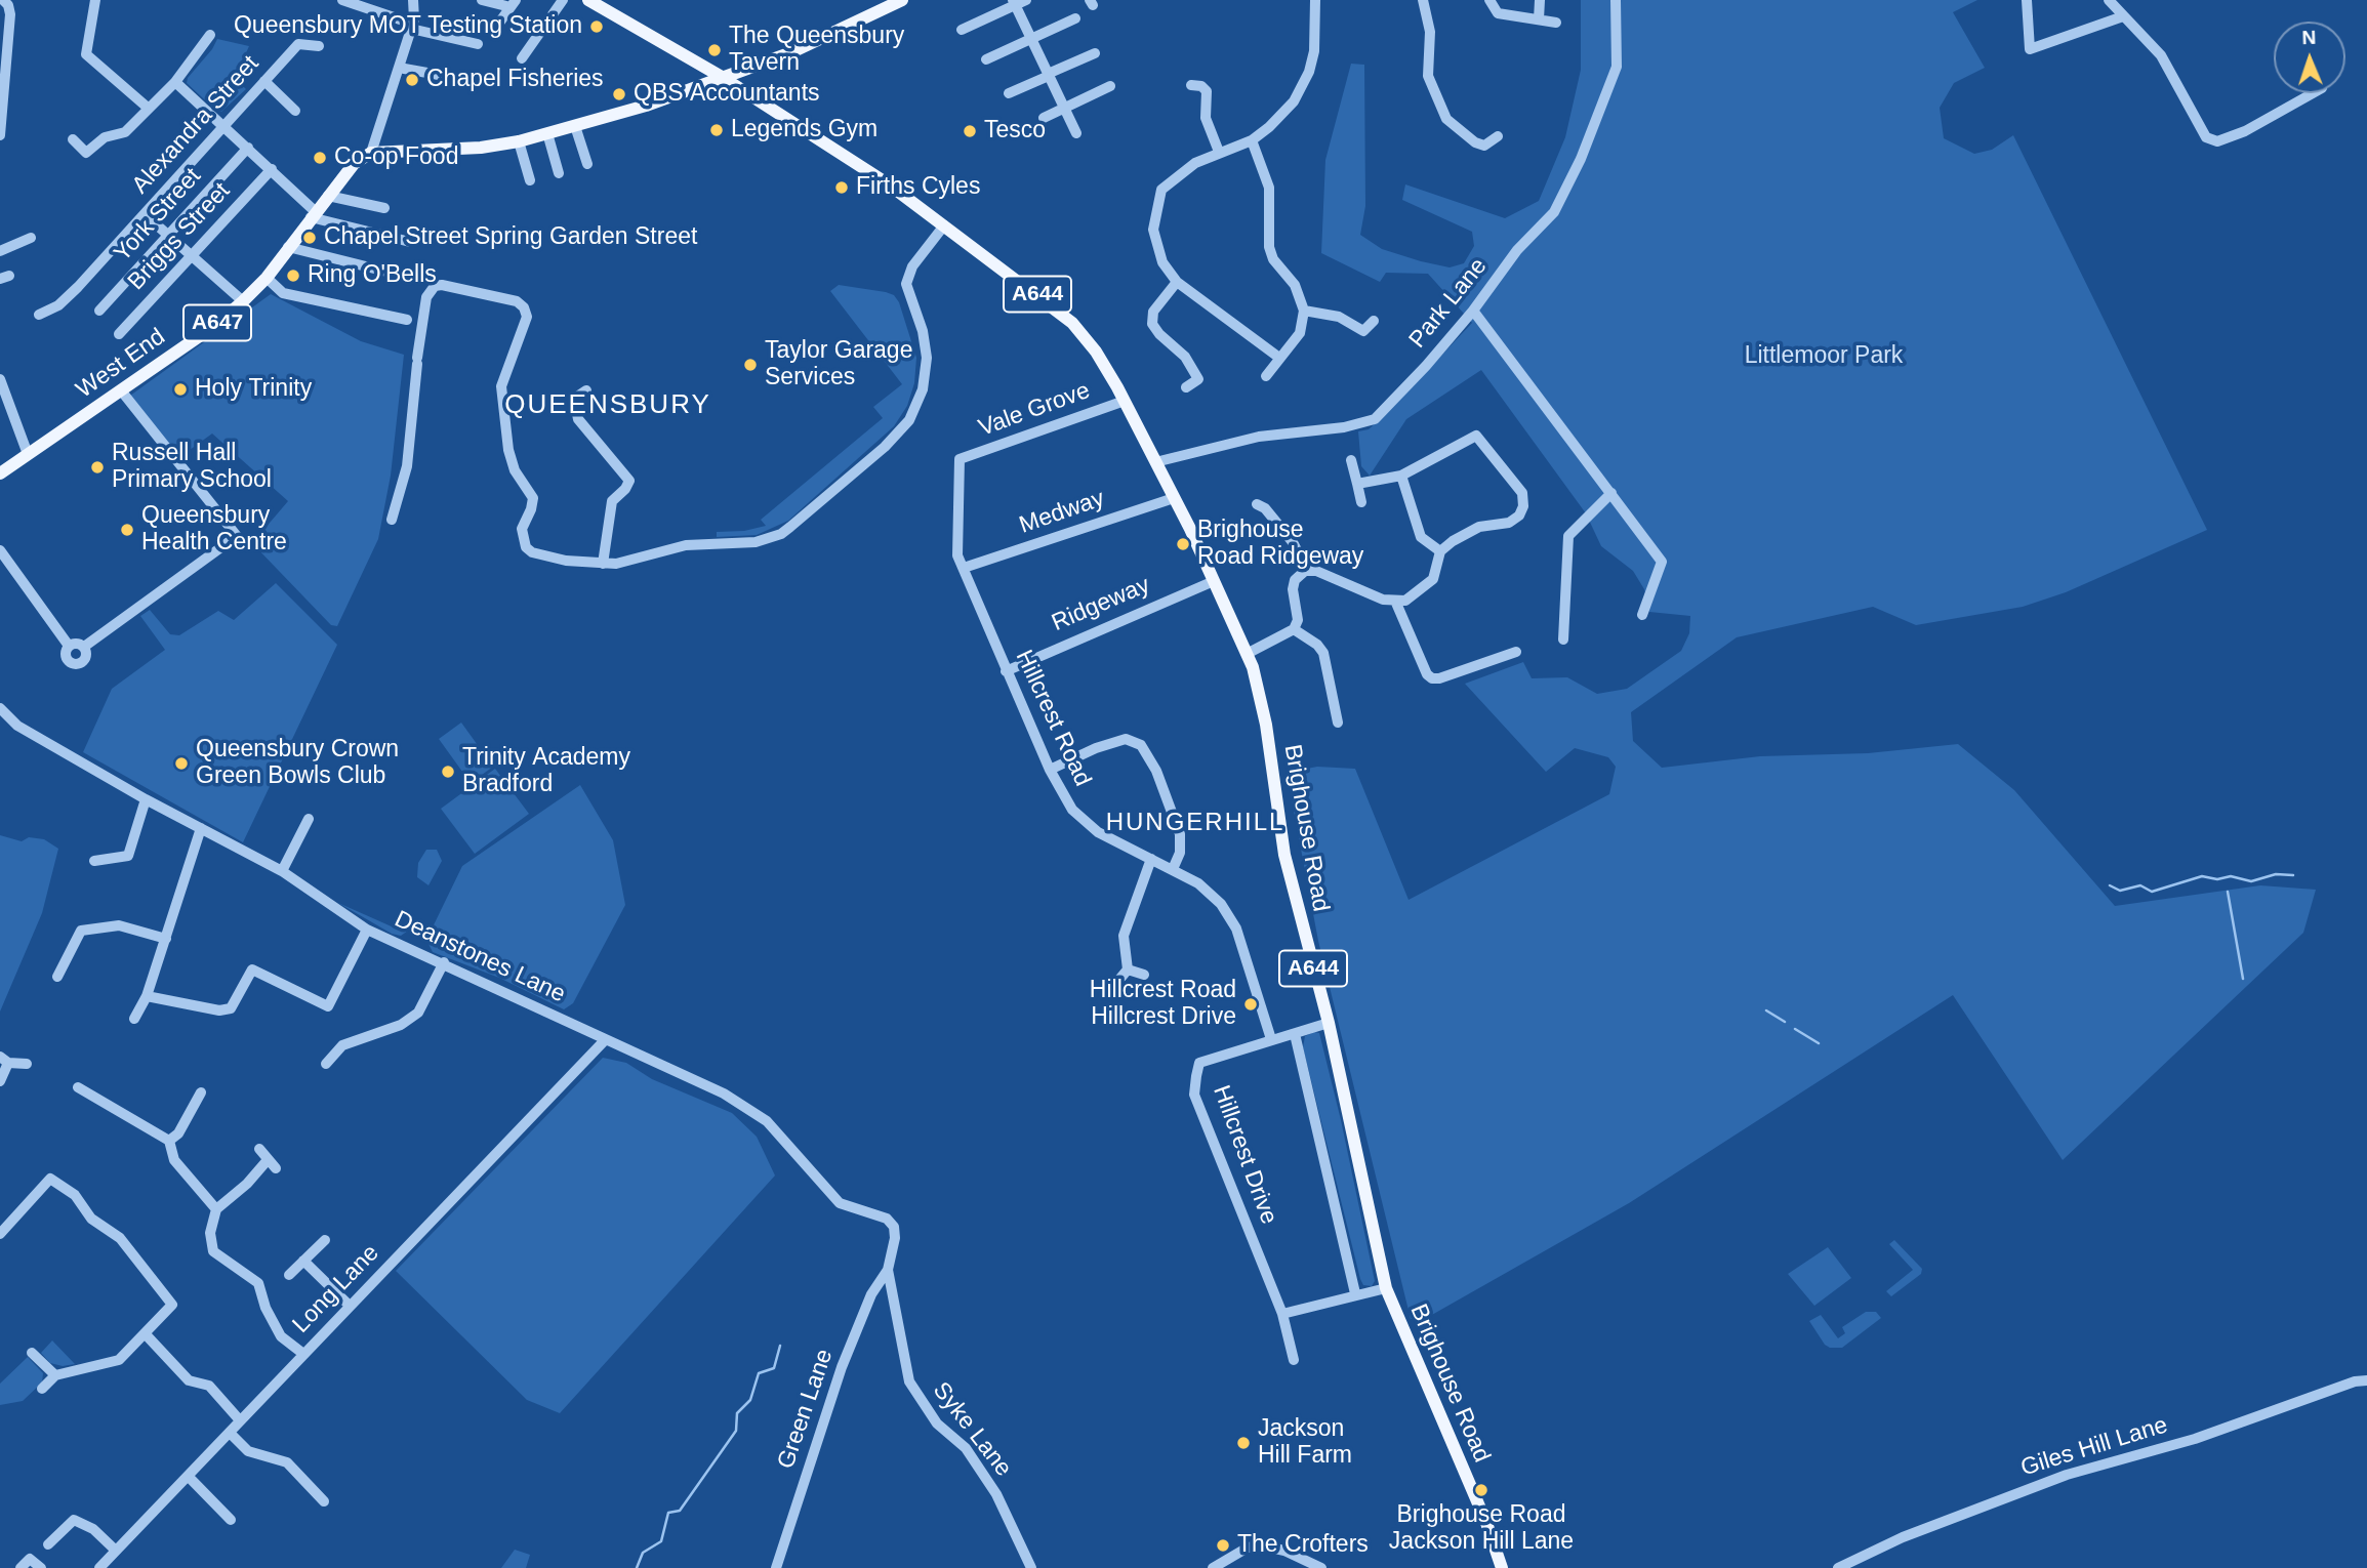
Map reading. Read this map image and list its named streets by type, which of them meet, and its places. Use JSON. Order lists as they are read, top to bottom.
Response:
{
  "streets": {
    "main road": [
      "A644",
      "A647",
      "West End",
      "Brighouse Road"
    ],
    "street": [
      "Alexandra Street",
      "York Street",
      "Briggs Street",
      "Park Lane",
      "Vale Grove",
      "Medway",
      "Ridgeway",
      "Hillcrest Road",
      "Deanstones Lane",
      "Hillcrest Drive",
      "Long Lane",
      "Green Lane",
      "Syke Lane",
      "Giles Hill Lane"
    ]
  },
  "crossings": [
    ["A644", "Brighouse Road"],
    ["Park Lane", "Brighouse Road"],
    ["Vale Grove", "Hillcrest Road"],
    ["Vale Grove", "Brighouse Road"],
    ["Medway", "Hillcrest Road"],
    ["Medway", "Brighouse Road"],
    ["Ridgeway", "Hillcrest Road"],
    ["Ridgeway", "Brighouse Road"],
    ["Hillcrest Road", "Hillcrest Drive"],
    ["Brighouse Road", "Hillcrest Drive"],
    ["Deanstones Lane", "Long Lane"],
    ["Deanstones Lane", "Green Lane"],
    ["Deanstones Lane", "Syke Lane"],
    ["Green Lane", "Syke Lane"]
  ],
  "districts": ["QUEENSBURY", "HUNGERHILL"],
  "parks": ["Littlemoor Park"],
  "places": [
    "Queensbury MOT Testing Station",
    "The Queensbury Tavern",
    "Chapel Fisheries",
    "QBS Accountants",
    "Legends Gym",
    "Tesco",
    "Co-op Food",
    "Firths Cyles",
    "Chapel Street Spring Garden Street",
    "Ring O'Bells",
    "Taylor Garage Services",
    "Holy Trinity",
    "Russell Hall Primary School",
    "Queensbury Health Centre",
    "Brighouse Road Ridgeway",
    "Queensbury Crown Green Bowls Club",
    "Trinity Academy Bradford",
    "Hillcrest Road Hillcrest Drive",
    "Jackson Hill Farm",
    "Brighouse Road Jackson Hill Lane",
    "The Crofters"
  ],
  "north": "top"
}
